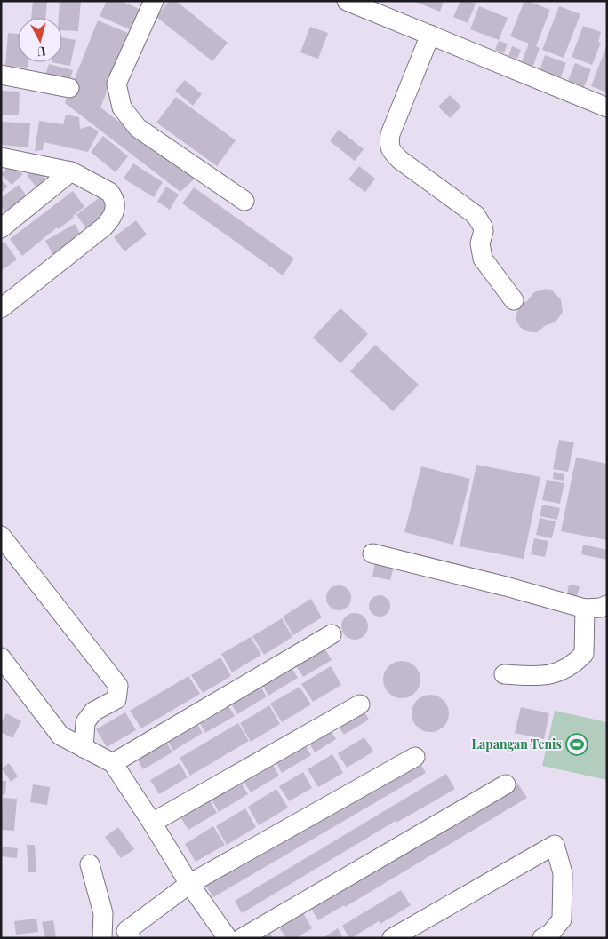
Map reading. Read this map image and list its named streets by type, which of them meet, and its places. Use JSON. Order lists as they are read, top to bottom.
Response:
{
  "places": {
    "sports": ["Lapangan Tenis"]
  },
  "north": "bottom"
}
